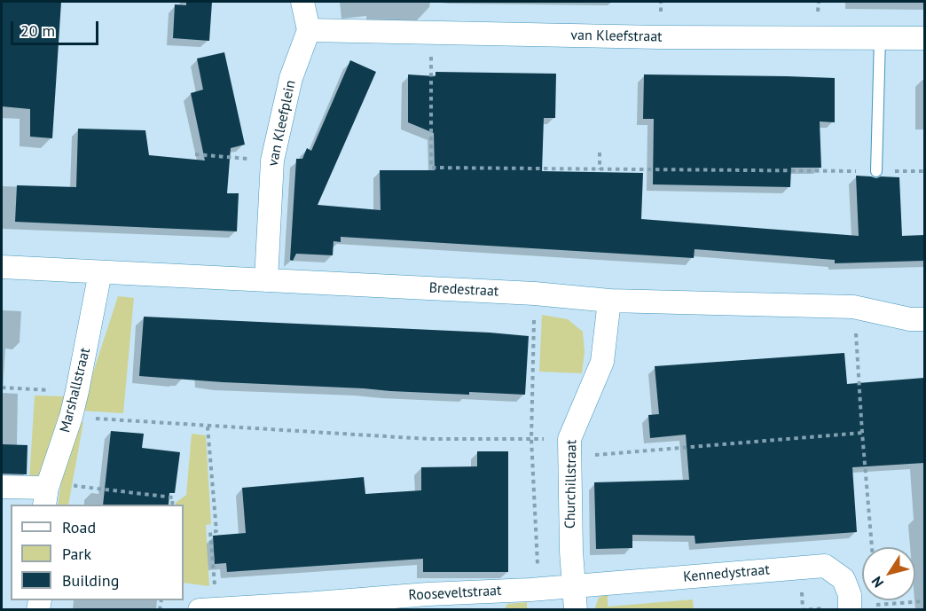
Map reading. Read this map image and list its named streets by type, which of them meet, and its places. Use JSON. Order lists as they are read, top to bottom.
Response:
{
  "streets": {
    "street": [
      "van Kleefstraat",
      "van Kleefplein",
      "Bredestraat",
      "Marshallstraat",
      "Churchillstraat",
      "Kennedystraat",
      "Rooseveltstraat"
    ]
  },
  "crossings": [
    ["van Kleefstraat", "van Kleefplein"],
    ["van Kleefplein", "Bredestraat"],
    ["Bredestraat", "Marshallstraat"],
    ["Bredestraat", "Churchillstraat"],
    ["Churchillstraat", "Kennedystraat"],
    ["Churchillstraat", "Rooseveltstraat"],
    ["Kennedystraat", "Rooseveltstraat"]
  ],
  "legend": ["Road", "Park", "Building"],
  "scale_bar": "20 m",
  "north": "bottom left"
}
